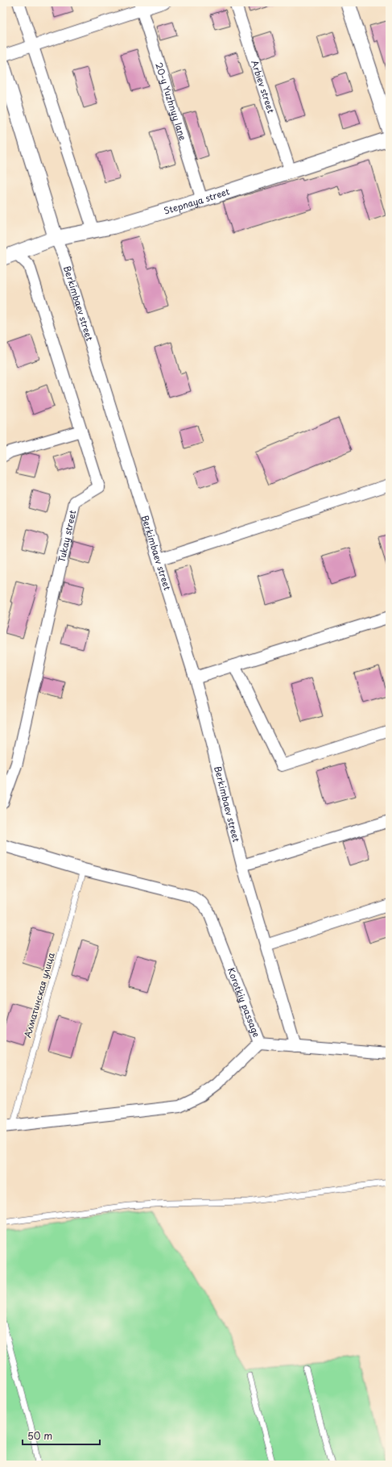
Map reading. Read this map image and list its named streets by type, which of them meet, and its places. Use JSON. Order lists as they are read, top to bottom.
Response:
{
  "streets": {
    "street": [
      "Arbiev street",
      "20-y Yuzhnyy lane",
      "Stepnaya street",
      "Berkimbaev street",
      "Tukay street",
      "Korotkiy passage"
    ],
    "lane": ["Алматинская улица"]
  },
  "crossings": [
    ["Arbiev street", "Stepnaya street"],
    ["20-y Yuzhnyy lane", "Stepnaya street"],
    ["Stepnaya street", "Berkimbaev street"],
    ["Stepnaya street", "Tukay street"],
    ["Berkimbaev street", "Korotkiy passage"],
    ["Алматинская улица", "Korotkiy passage"]
  ],
  "scale_bar": "50 m"
}
